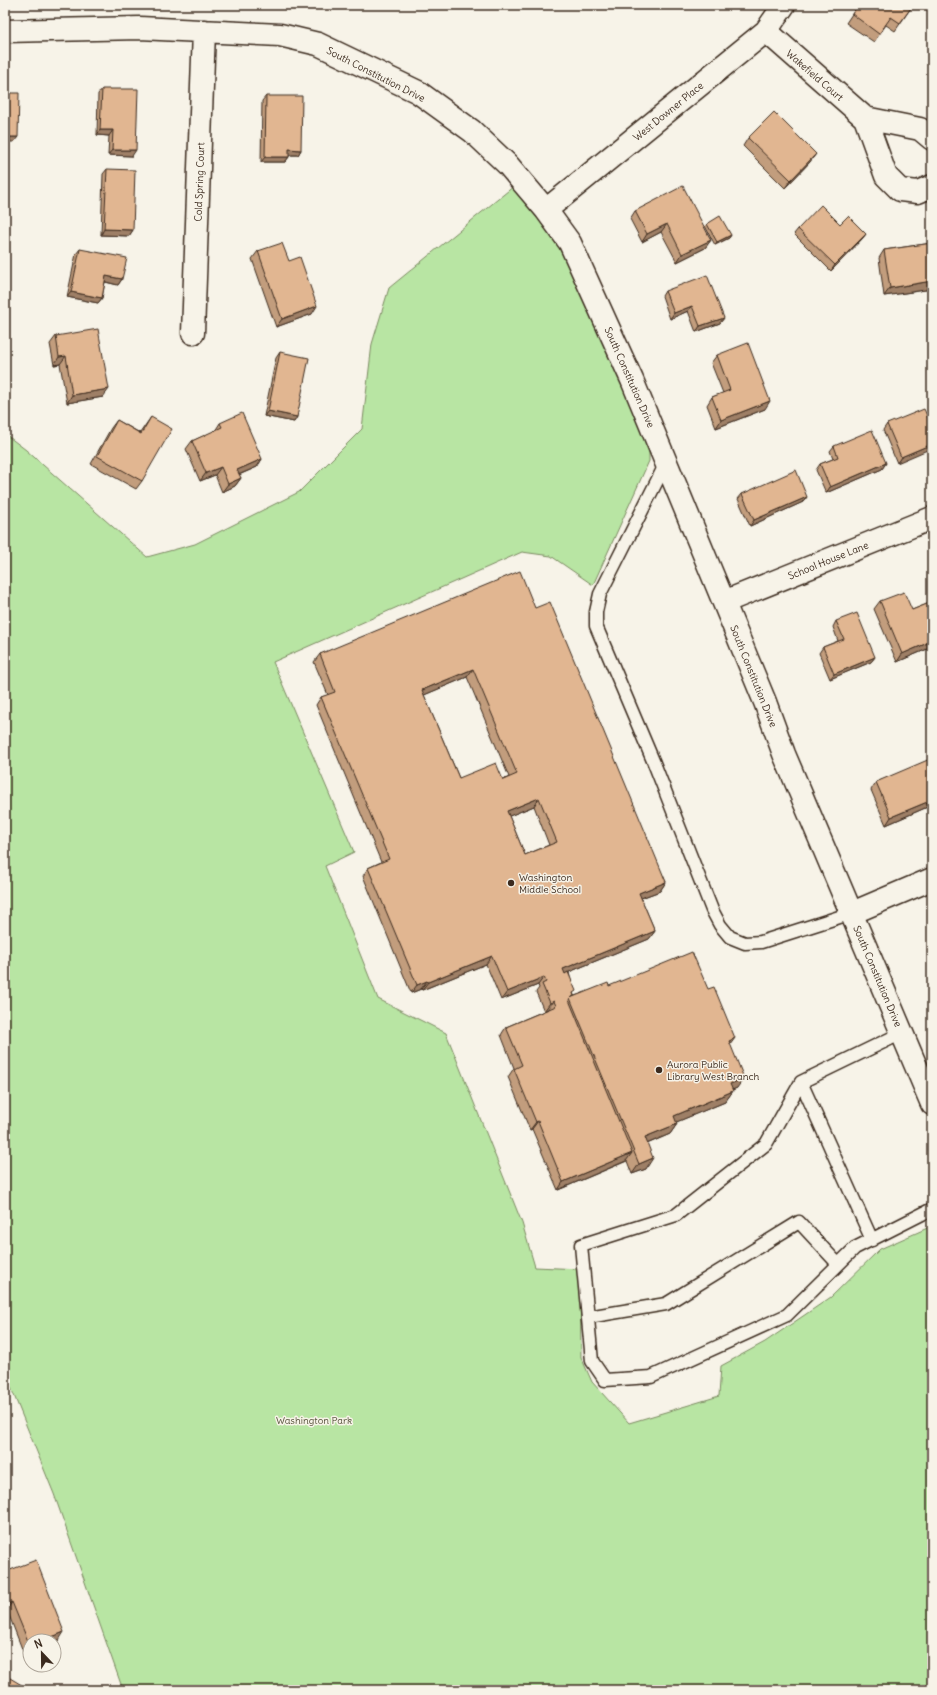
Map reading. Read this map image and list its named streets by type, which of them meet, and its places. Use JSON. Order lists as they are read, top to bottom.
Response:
{
  "streets": {
    "street": [
      "South Constitution Drive",
      "Wakefield Court",
      "West Downer Place",
      "Cold Spring Court",
      "School House Lane"
    ]
  },
  "crossings": [
    ["South Constitution Drive", "West Downer Place"],
    ["South Constitution Drive", "Cold Spring Court"],
    ["South Constitution Drive", "School House Lane"],
    ["Wakefield Court", "West Downer Place"]
  ],
  "parks": ["Washington Park"],
  "places": ["Washington Middle School", "Aurora Public Library West Branch"],
  "north": "top"
}
